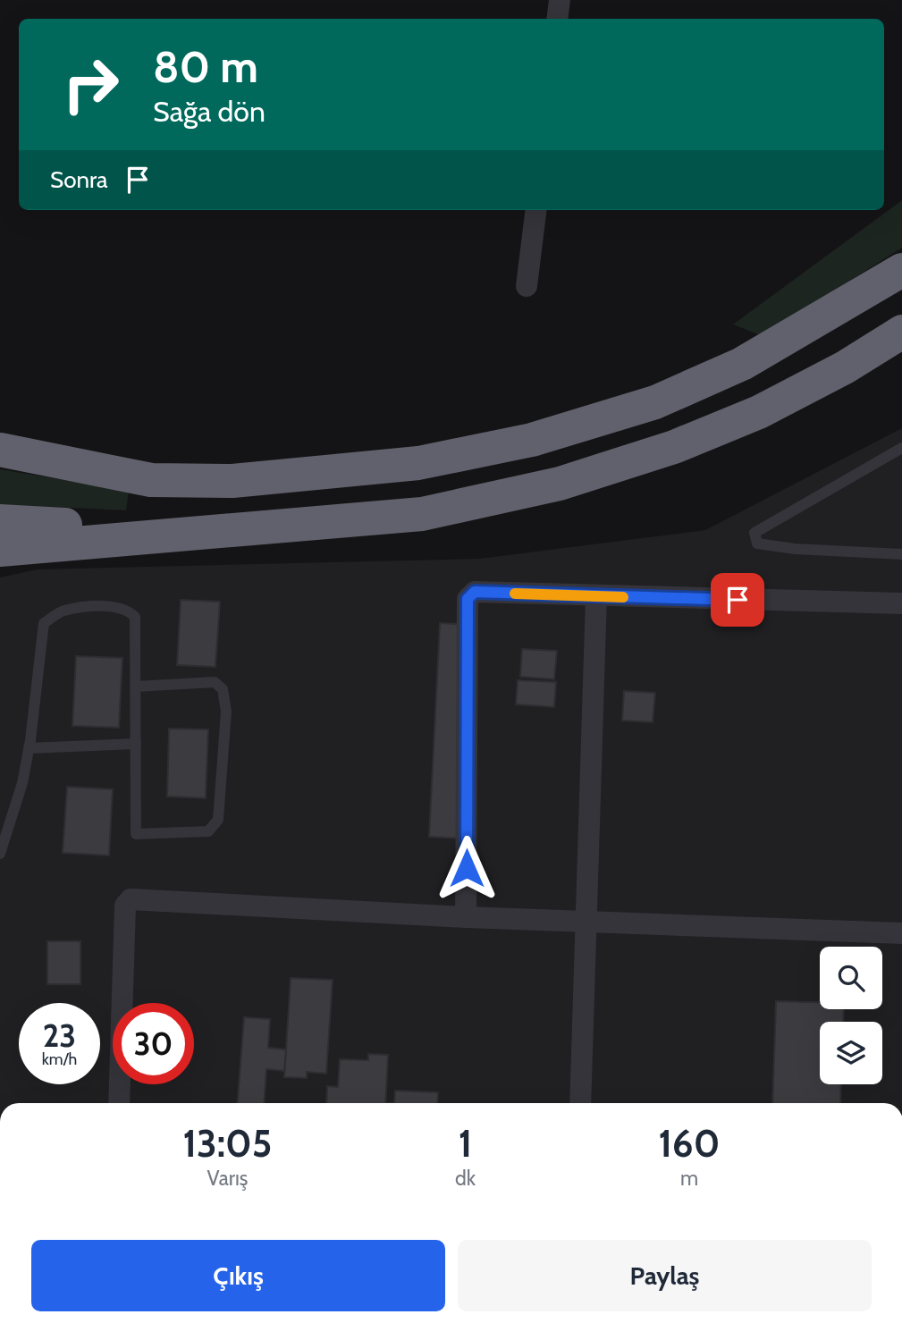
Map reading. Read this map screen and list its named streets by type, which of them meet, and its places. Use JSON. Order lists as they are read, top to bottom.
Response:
{
  "page": {
    "turn": ["80 m", "Sağa dön"],
    "then": "Sonra",
    "speed": "23 km/h",
    "limit": "30",
    "eta": [
      "13:05",
      "Varış",
      "1",
      "dk",
      "160",
      "m"
    ],
    "buttons": ["Çıkış", "Paylaş"]
  }
}
